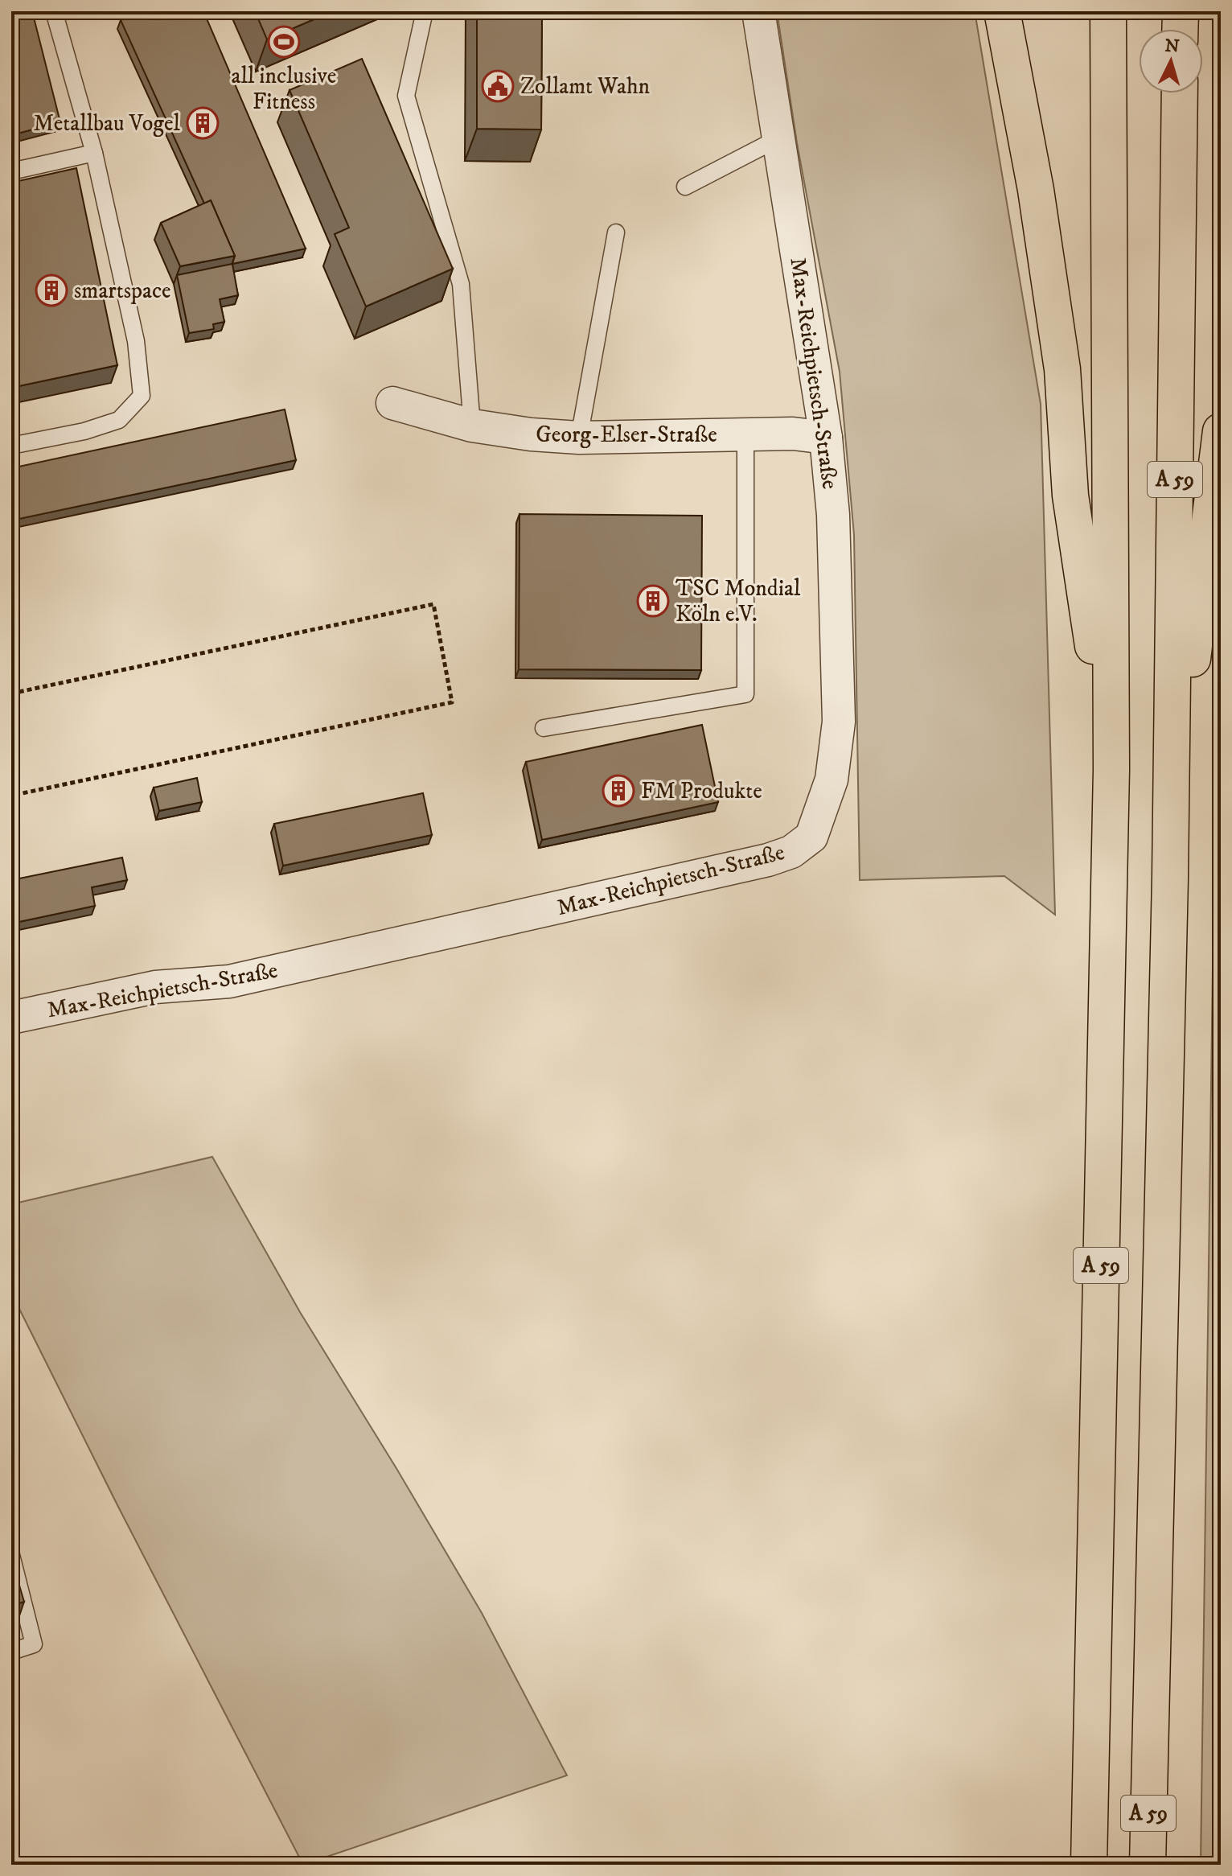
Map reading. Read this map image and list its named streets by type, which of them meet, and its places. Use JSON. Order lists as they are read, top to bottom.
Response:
{
  "streets": {
    "highway": ["A 59"],
    "street": ["Max-Reichpietsch-Straße", "Georg-Elser-Straße"]
  },
  "crossings": [
    ["Max-Reichpietsch-Straße", "Georg-Elser-Straße"]
  ],
  "places": {
    "sports": ["all inclusive Fitness"],
    "public building": ["Zollamt Wahn"],
    "building": [
      "Metallbau Vogel",
      "smartspace",
      "TSC Mondial Köln e.V.",
      "FM Produkte"
    ]
  },
  "north": "top"
}
